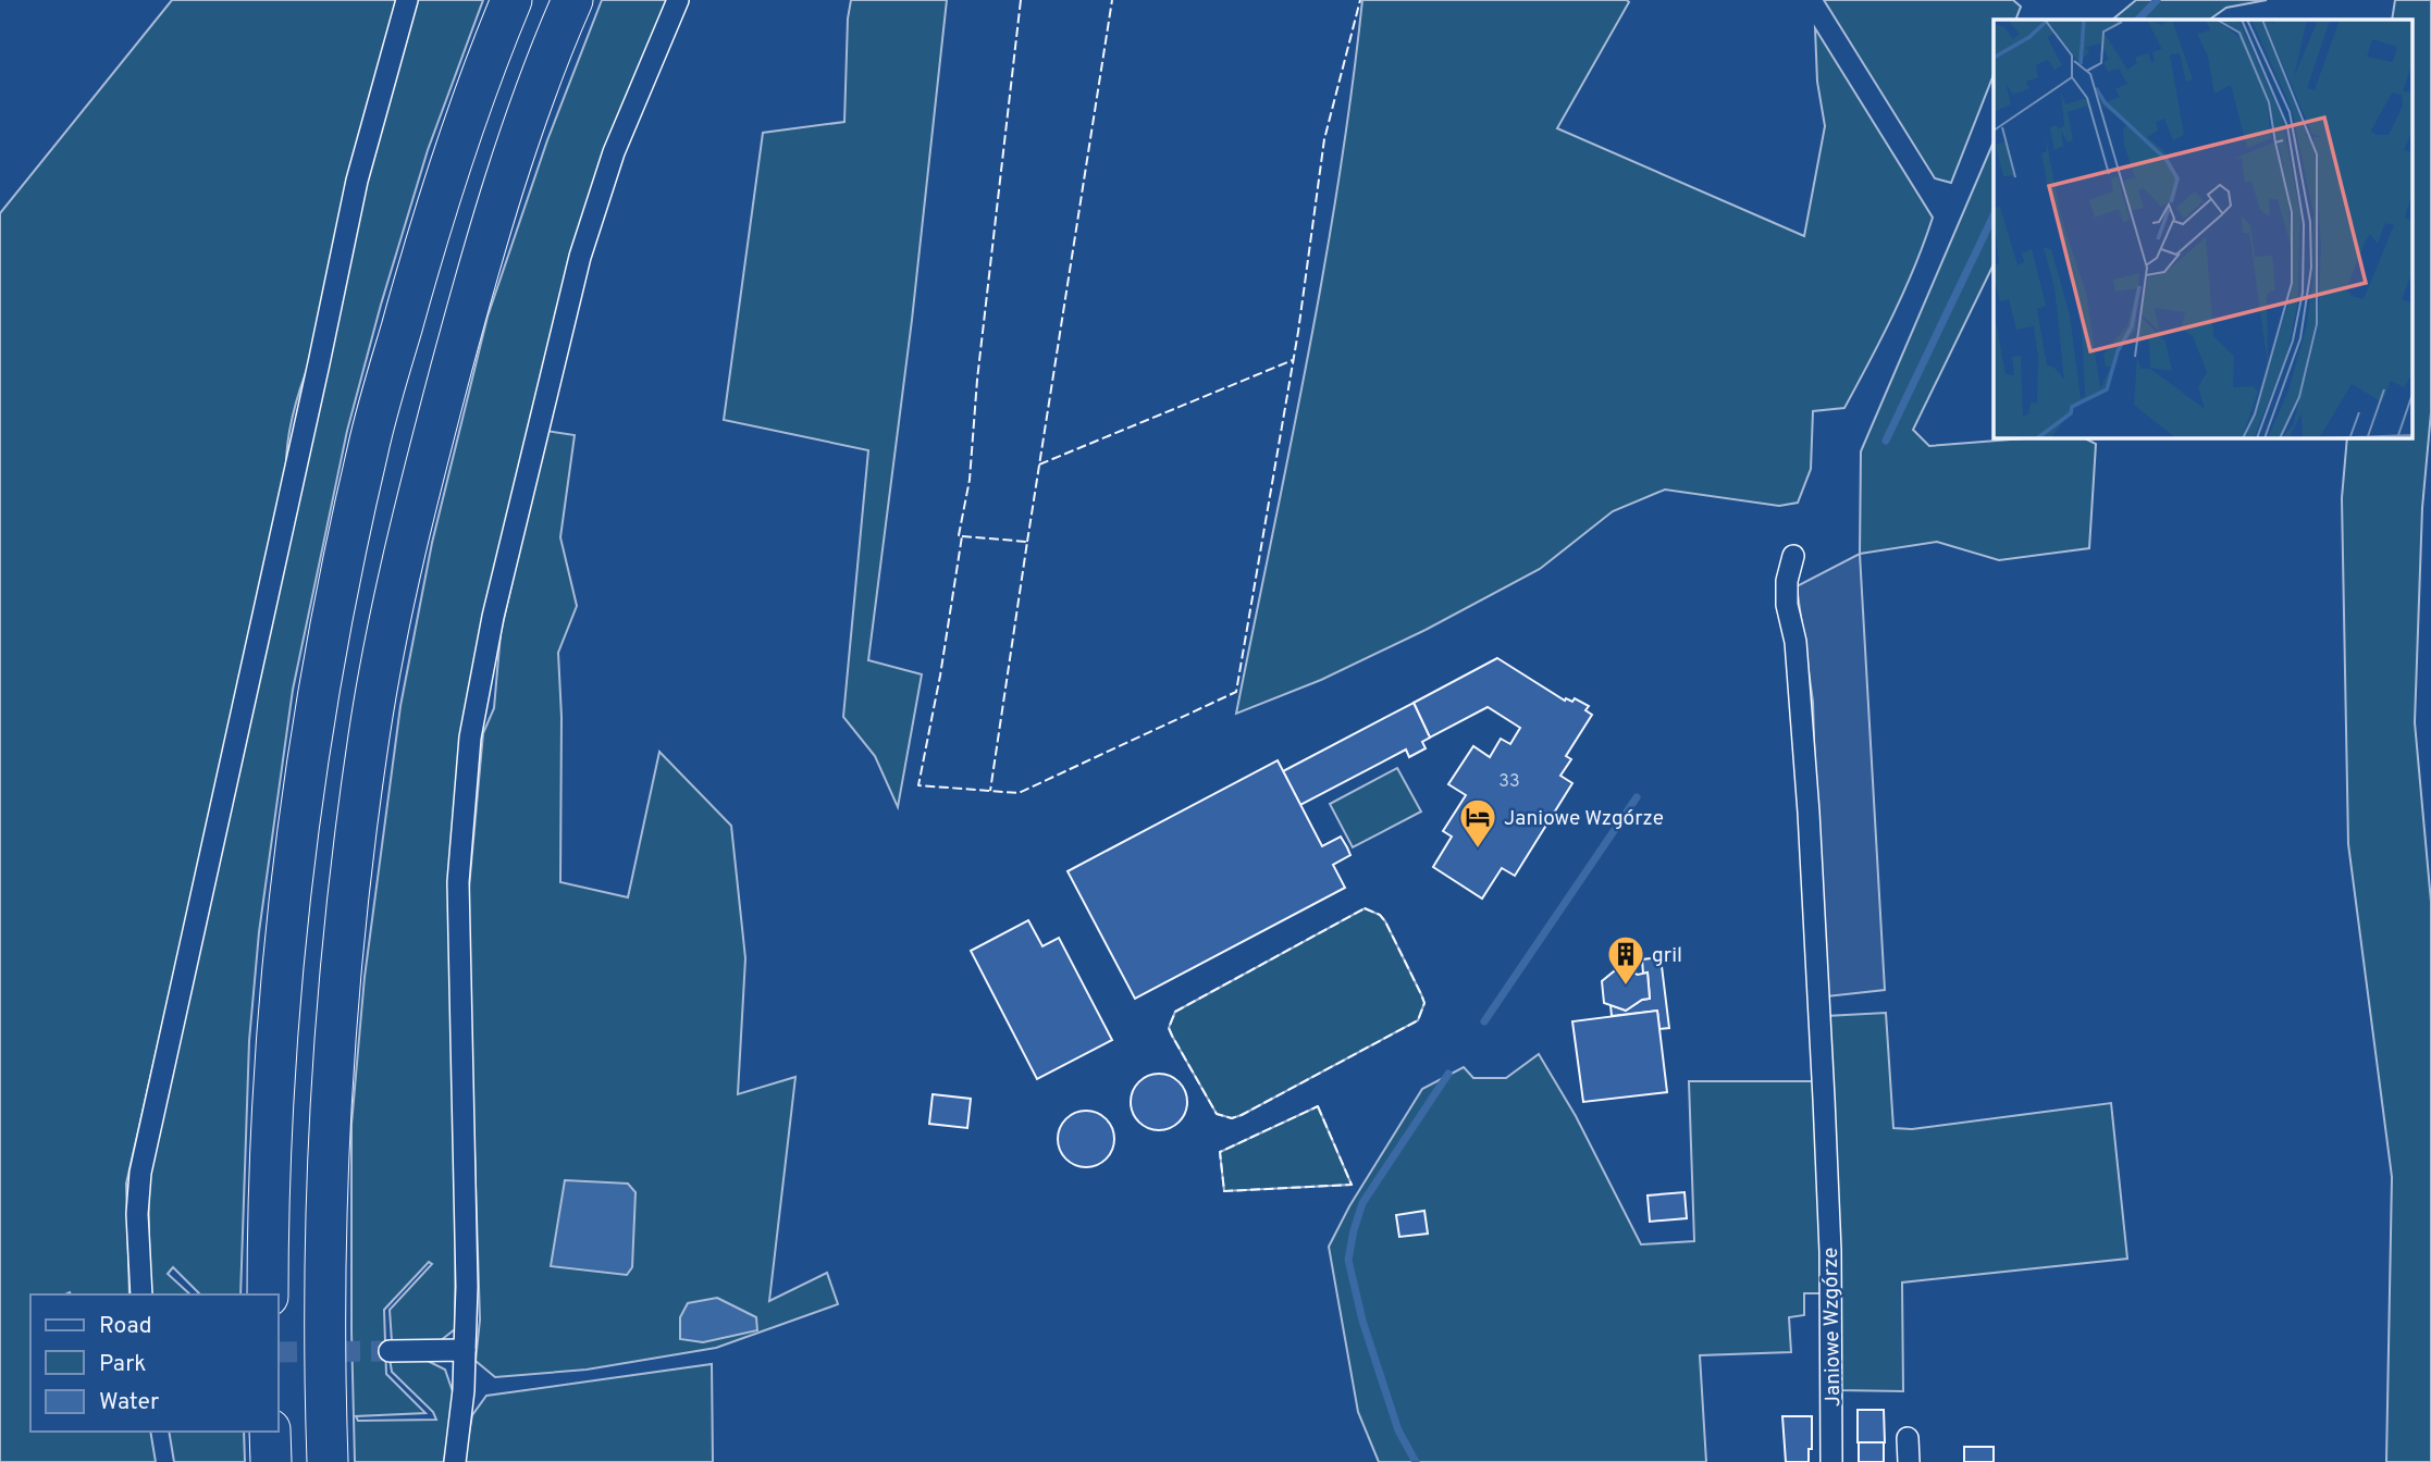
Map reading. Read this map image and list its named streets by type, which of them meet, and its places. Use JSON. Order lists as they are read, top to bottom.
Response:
{
  "streets": {
    "street": ["Janiowe Wzgórze"]
  },
  "places": {
    "hotel": ["Janiowe Wzgórze"],
    "building": ["gril"]
  },
  "house_numbers": ["33"],
  "legend": ["Road", "Park", "Water"]
}
